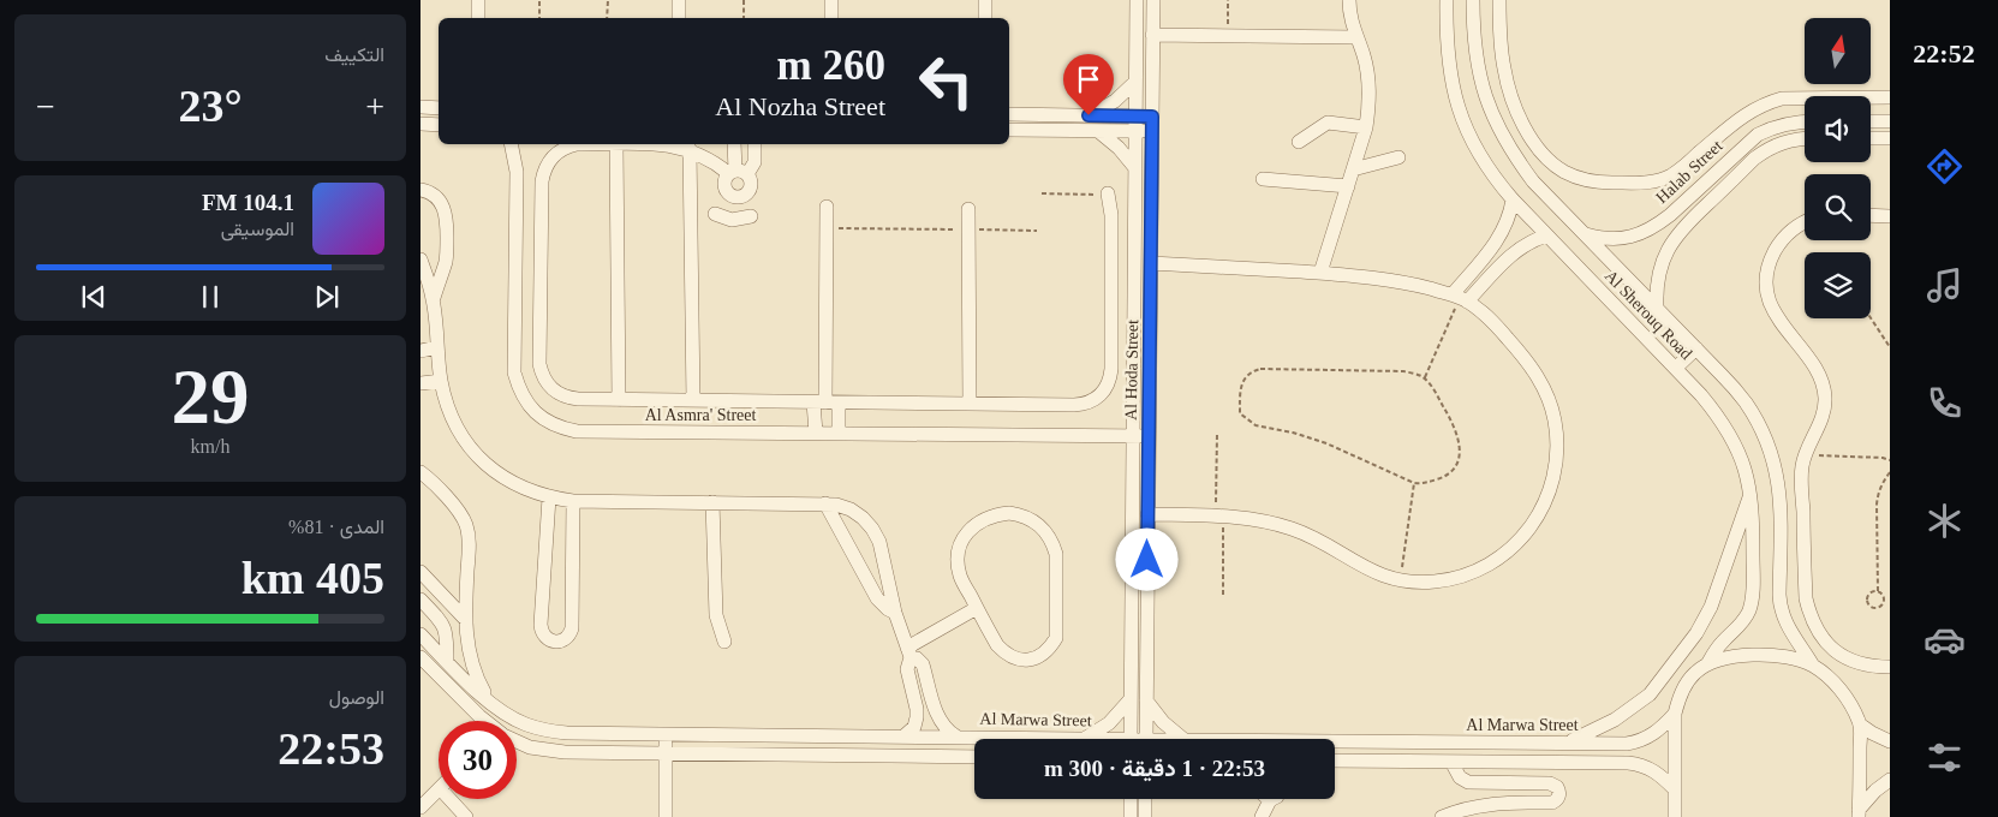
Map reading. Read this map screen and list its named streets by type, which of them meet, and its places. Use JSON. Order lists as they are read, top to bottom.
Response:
{
  "streets": {
    "street": [
      "Halab Street",
      "Al Sherouq Road",
      "Al Hoda Street",
      "Al Asmra' Street",
      "Al Marwa Street"
    ]
  },
  "crossings": [
    ["Halab Street", "Al Sherouq Road"],
    ["Al Sherouq Road", "Al Marwa Street"],
    ["Al Hoda Street", "Al Asmra' Street"]
  ],
  "north": "top",
  "page": {
    "tabs": "22:52",
    "tile": [
      "التكييف",
      ["29", "km/h"],
      ["المدى · 81%", "405 km"],
      ["الوصول", "22:53"]
    ],
    "turn": ["260 m", "Al Nozha Street"],
    "heat": ["−", "23°", "+"],
    "song": ["104.1 FM", "الموسيقى"],
    "limit": "30",
    "trip": "22:53 · 1 دقيقة · 300 m"
  }
}
